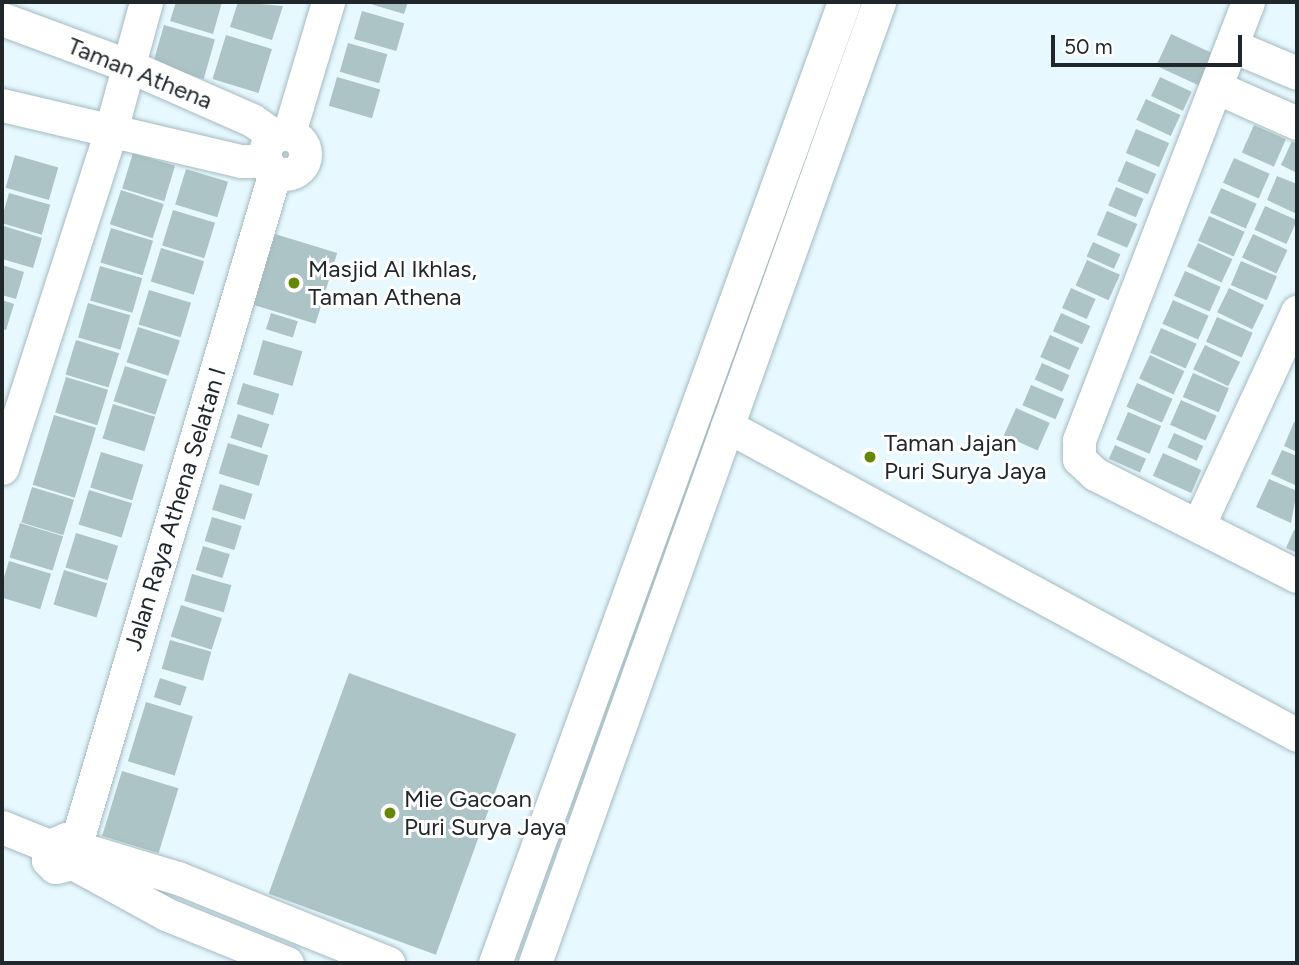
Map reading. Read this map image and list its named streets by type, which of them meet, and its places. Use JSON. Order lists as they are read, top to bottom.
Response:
{
  "streets": {
    "street": ["Taman Athena", "Jalan Raya Athena Selatan I"]
  },
  "crossings": [
    ["Taman Athena", "Jalan Raya Athena Selatan I"]
  ],
  "places": ["Masjid Al Ikhlas, Taman Athena", "Taman Jajan Puri Surya Jaya", "Mie Gacoan Puri Surya Jaya"],
  "scale_bar": "50 m"
}
